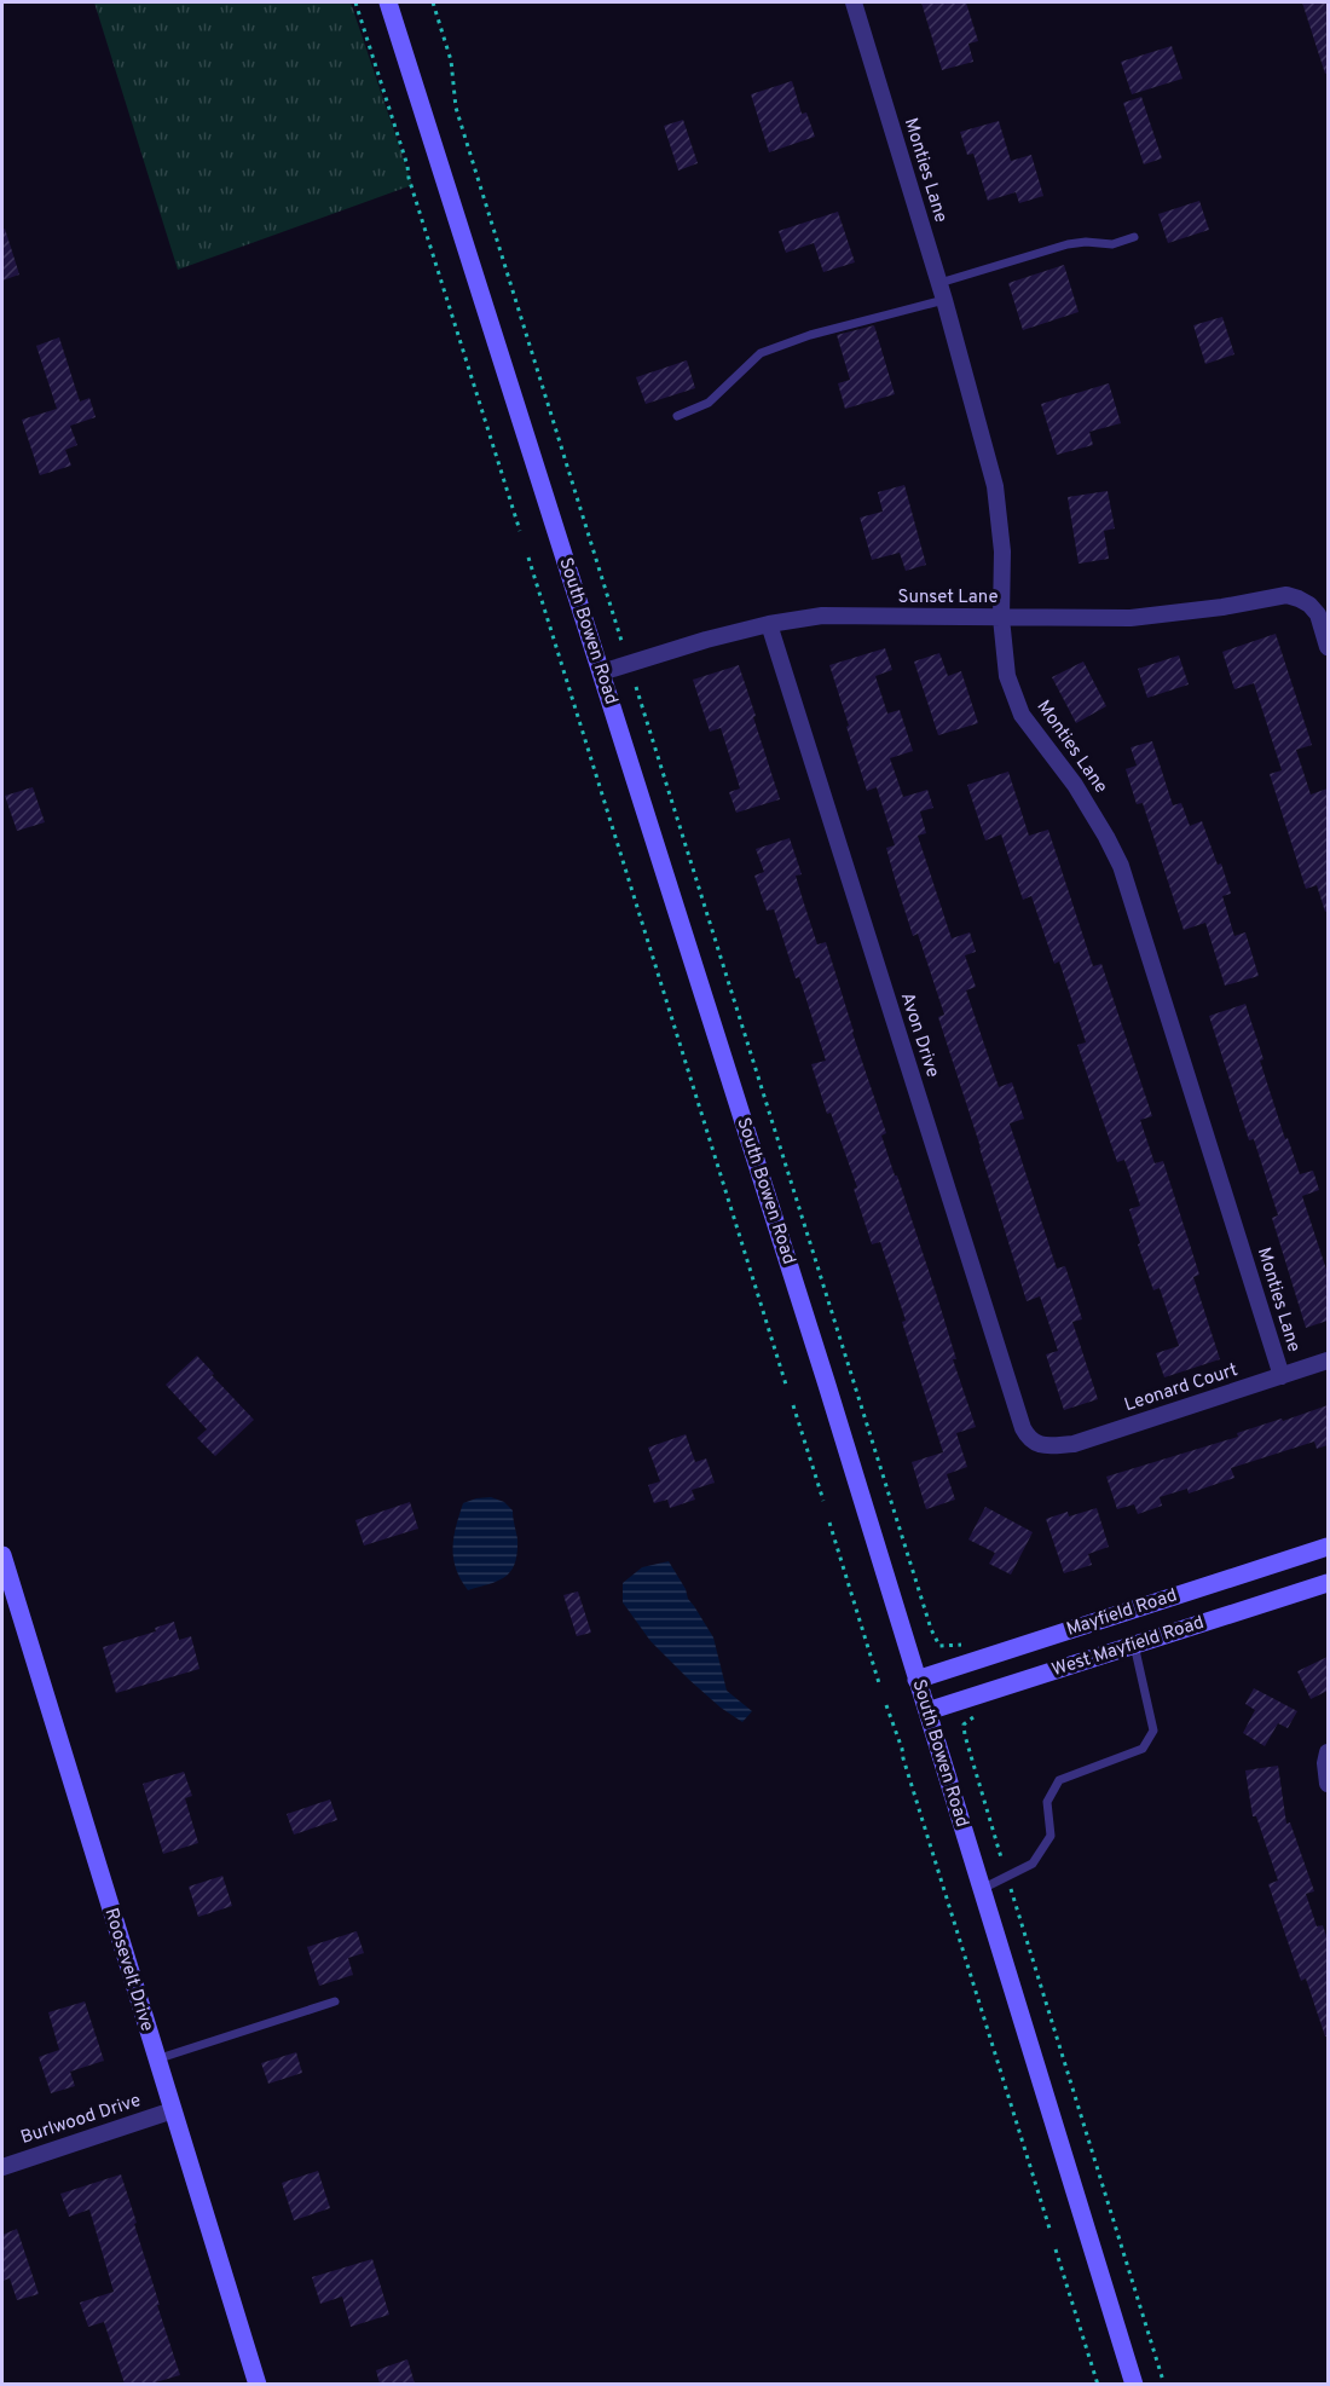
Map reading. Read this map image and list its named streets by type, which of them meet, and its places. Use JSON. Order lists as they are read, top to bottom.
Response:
{
  "streets": {
    "main road": [
      "South Bowen Road",
      "Mayfield Road",
      "West Mayfield Road",
      "Roosevelt Drive"
    ],
    "street": [
      "Monties Lane",
      "Sunset Lane",
      "Avon Drive",
      "Leonard Court",
      "Burlwood Drive"
    ]
  },
  "crossings": [
    ["Monties Lane", "Sunset Lane"],
    ["Monties Lane", "Leonard Court"],
    ["Sunset Lane", "South Bowen Road"],
    ["Sunset Lane", "Avon Drive"],
    ["South Bowen Road", "Mayfield Road"],
    ["South Bowen Road", "West Mayfield Road"],
    ["Avon Drive", "Leonard Court"],
    ["Roosevelt Drive", "Burlwood Drive"]
  ]
}
